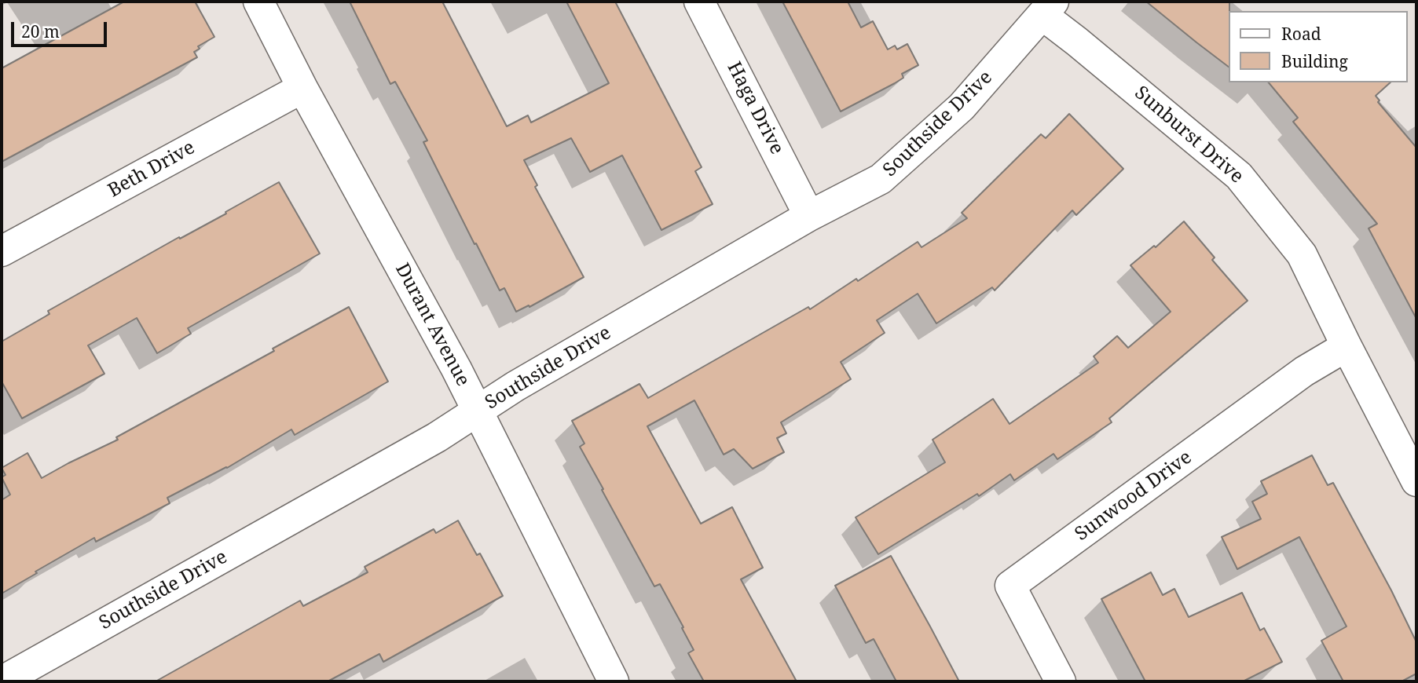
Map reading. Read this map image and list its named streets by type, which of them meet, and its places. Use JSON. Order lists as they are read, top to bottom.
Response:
{
  "streets": {
    "street": [
      "Haga Drive",
      "Southside Drive",
      "Sunburst Drive",
      "Beth Drive",
      "Durant Avenue",
      "Sunwood Drive"
    ]
  },
  "crossings": [
    ["Haga Drive", "Southside Drive"],
    ["Southside Drive", "Sunburst Drive"],
    ["Southside Drive", "Durant Avenue"],
    ["Sunburst Drive", "Sunwood Drive"],
    ["Beth Drive", "Durant Avenue"]
  ],
  "legend": ["Road", "Building"],
  "scale_bar": "20 m"
}
